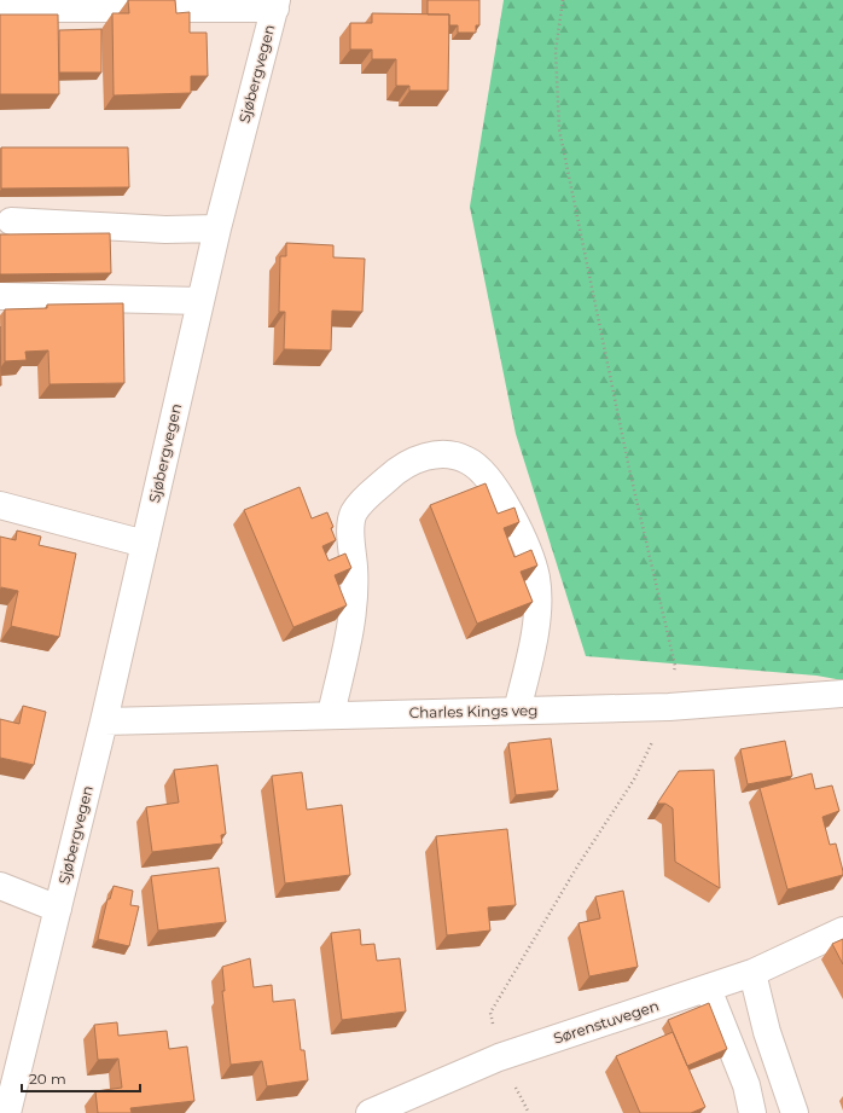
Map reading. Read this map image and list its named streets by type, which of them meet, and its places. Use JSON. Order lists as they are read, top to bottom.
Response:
{
  "streets": {
    "street": ["Sjøbergvegen", "Charles Kings veg", "Sørenstuvegen"]
  },
  "crossings": [
    ["Sjøbergvegen", "Charles Kings veg"]
  ],
  "scale_bar": "20 m"
}
